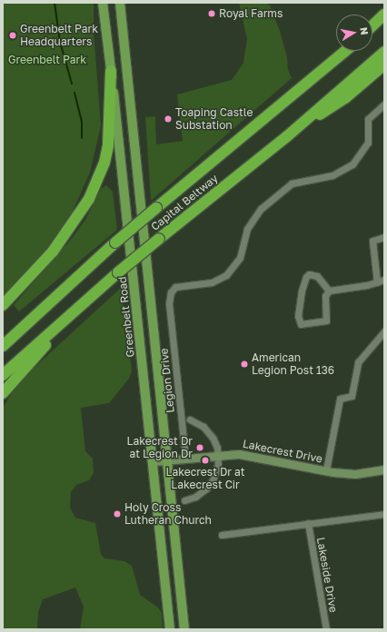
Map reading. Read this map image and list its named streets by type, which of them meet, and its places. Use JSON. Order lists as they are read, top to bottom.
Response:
{
  "streets": {
    "highway": ["Capital Beltway"],
    "main road": ["Greenbelt Road"],
    "street": ["Legion Drive", "Lakecrest Drive", "Lakeside Drive"]
  },
  "crossings": [
    ["Greenbelt Road", "Lakecrest Drive"],
    ["Legion Drive", "Lakecrest Drive"]
  ],
  "parks": ["Greenbelt Park"],
  "places": [
    "Royal Farms",
    "Greenbelt Park Headquarters",
    "Toaping Castle Substation",
    "American Legion Post 136",
    "Lakecrest Dr at Legion Dr",
    "Lakecrest Dr at Lakecrest Cir",
    "Holy Cross Lutheran Church"
  ],
  "north": "right"
}
